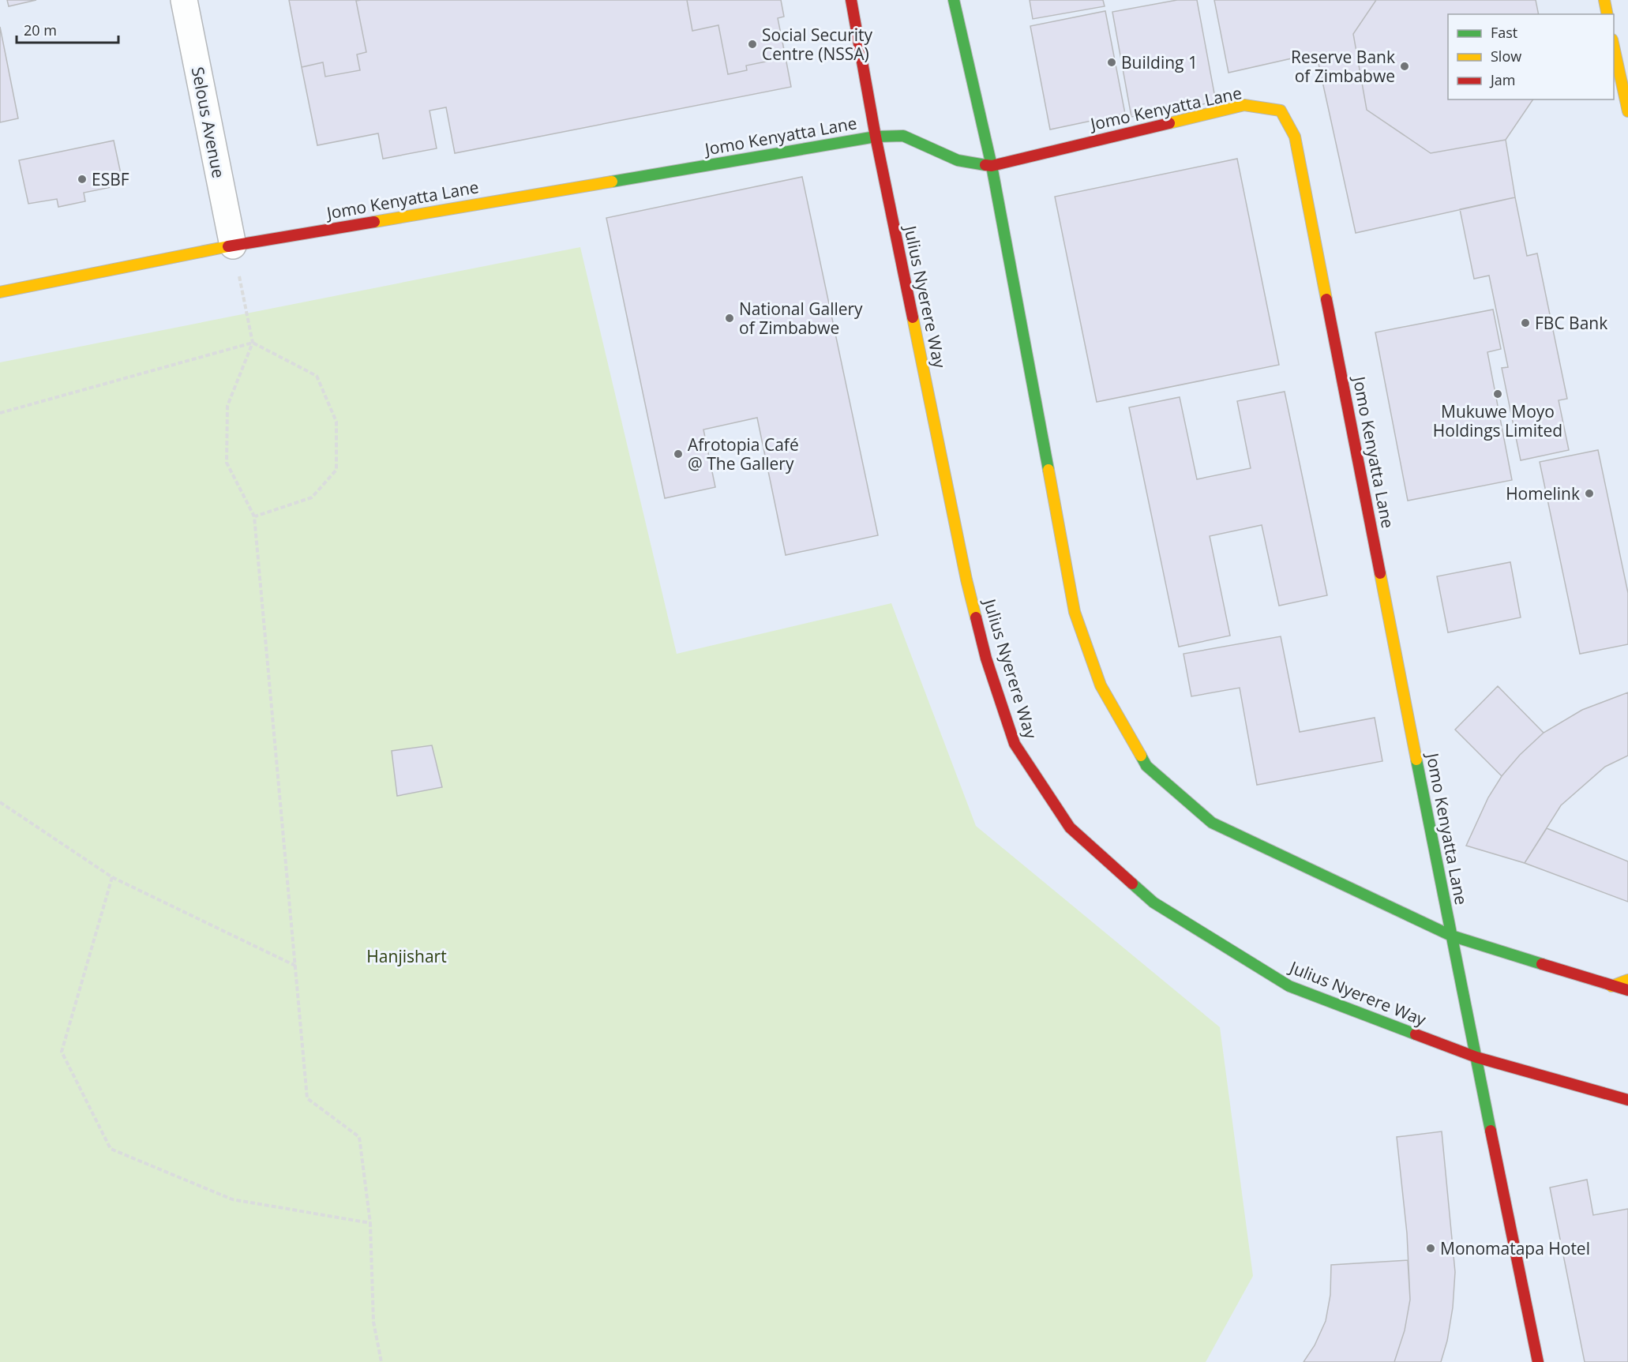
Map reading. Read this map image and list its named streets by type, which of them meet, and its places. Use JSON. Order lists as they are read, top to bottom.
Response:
{
  "streets": {
    "main road": ["Jomo Kenyatta Lane", "Julius Nyerere Way"],
    "street": ["Selous Avenue"]
  },
  "crossings": [
    ["Jomo Kenyatta Lane", "Selous Avenue"],
    ["Jomo Kenyatta Lane", "Julius Nyerere Way"]
  ],
  "parks": ["Hanjishart"],
  "places": [
    "Social Security Centre (NSSA)",
    "Building 1",
    "Reserve Bank of Zimbabwe",
    "ESBF",
    "National Gallery of Zimbabwe",
    "FBC Bank",
    "Mukuwe Moyo Holdings Limited",
    "Afrotopia Café @ The Gallery",
    "Homelink",
    "Monomatapa Hotel"
  ],
  "legend": ["Fast", "Slow", "Jam"],
  "scale_bar": "20 m"
}
